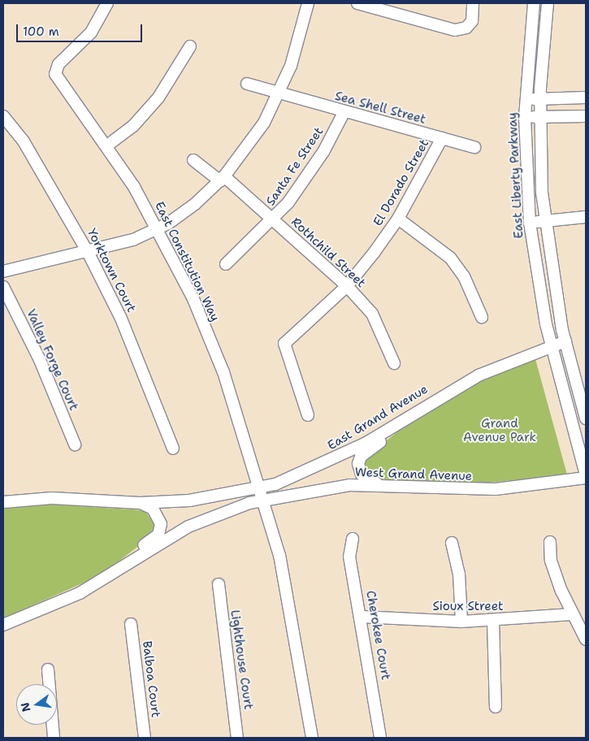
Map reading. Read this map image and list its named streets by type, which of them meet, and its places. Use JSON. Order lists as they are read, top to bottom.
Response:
{
  "streets": {
    "street": [
      "Sea Shell Street",
      "Santa Fe Street",
      "East Liberty Parkway",
      "El Dorado Street",
      "Rothchild Street",
      "East Constitution Way",
      "Yorktown Court",
      "Valley Forge Court",
      "East Grand Avenue",
      "West Grand Avenue",
      "Sioux Street",
      "Cherokee Court",
      "Lighthouse Court",
      "Balboa Court"
    ]
  },
  "crossings": [
    ["Sea Shell Street", "Santa Fe Street"],
    ["Sea Shell Street", "El Dorado Street"],
    ["Santa Fe Street", "Rothchild Street"],
    ["East Liberty Parkway", "East Grand Avenue"],
    ["East Liberty Parkway", "West Grand Avenue"],
    ["El Dorado Street", "Rothchild Street"],
    ["East Constitution Way", "East Grand Avenue"],
    ["East Constitution Way", "West Grand Avenue"],
    ["Sioux Street", "Cherokee Court"]
  ],
  "parks": ["Grand Avenue Park"],
  "scale_bar": "100 m",
  "north": "left"
}
